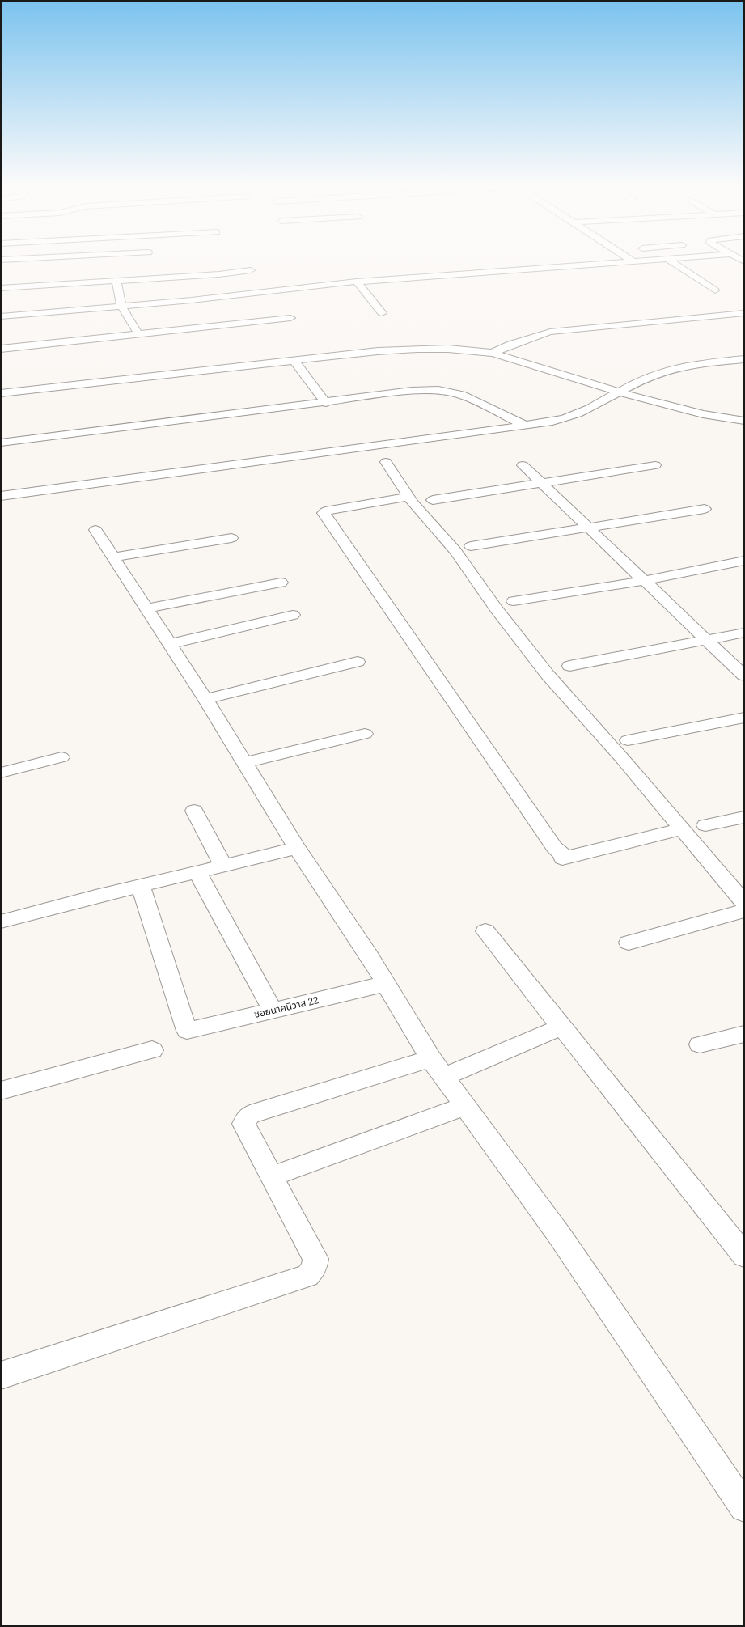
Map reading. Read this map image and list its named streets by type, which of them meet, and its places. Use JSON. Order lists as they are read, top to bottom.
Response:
{
  "streets": {
    "street": ["ซอยนาคนิวาส 22"]
  }
}
